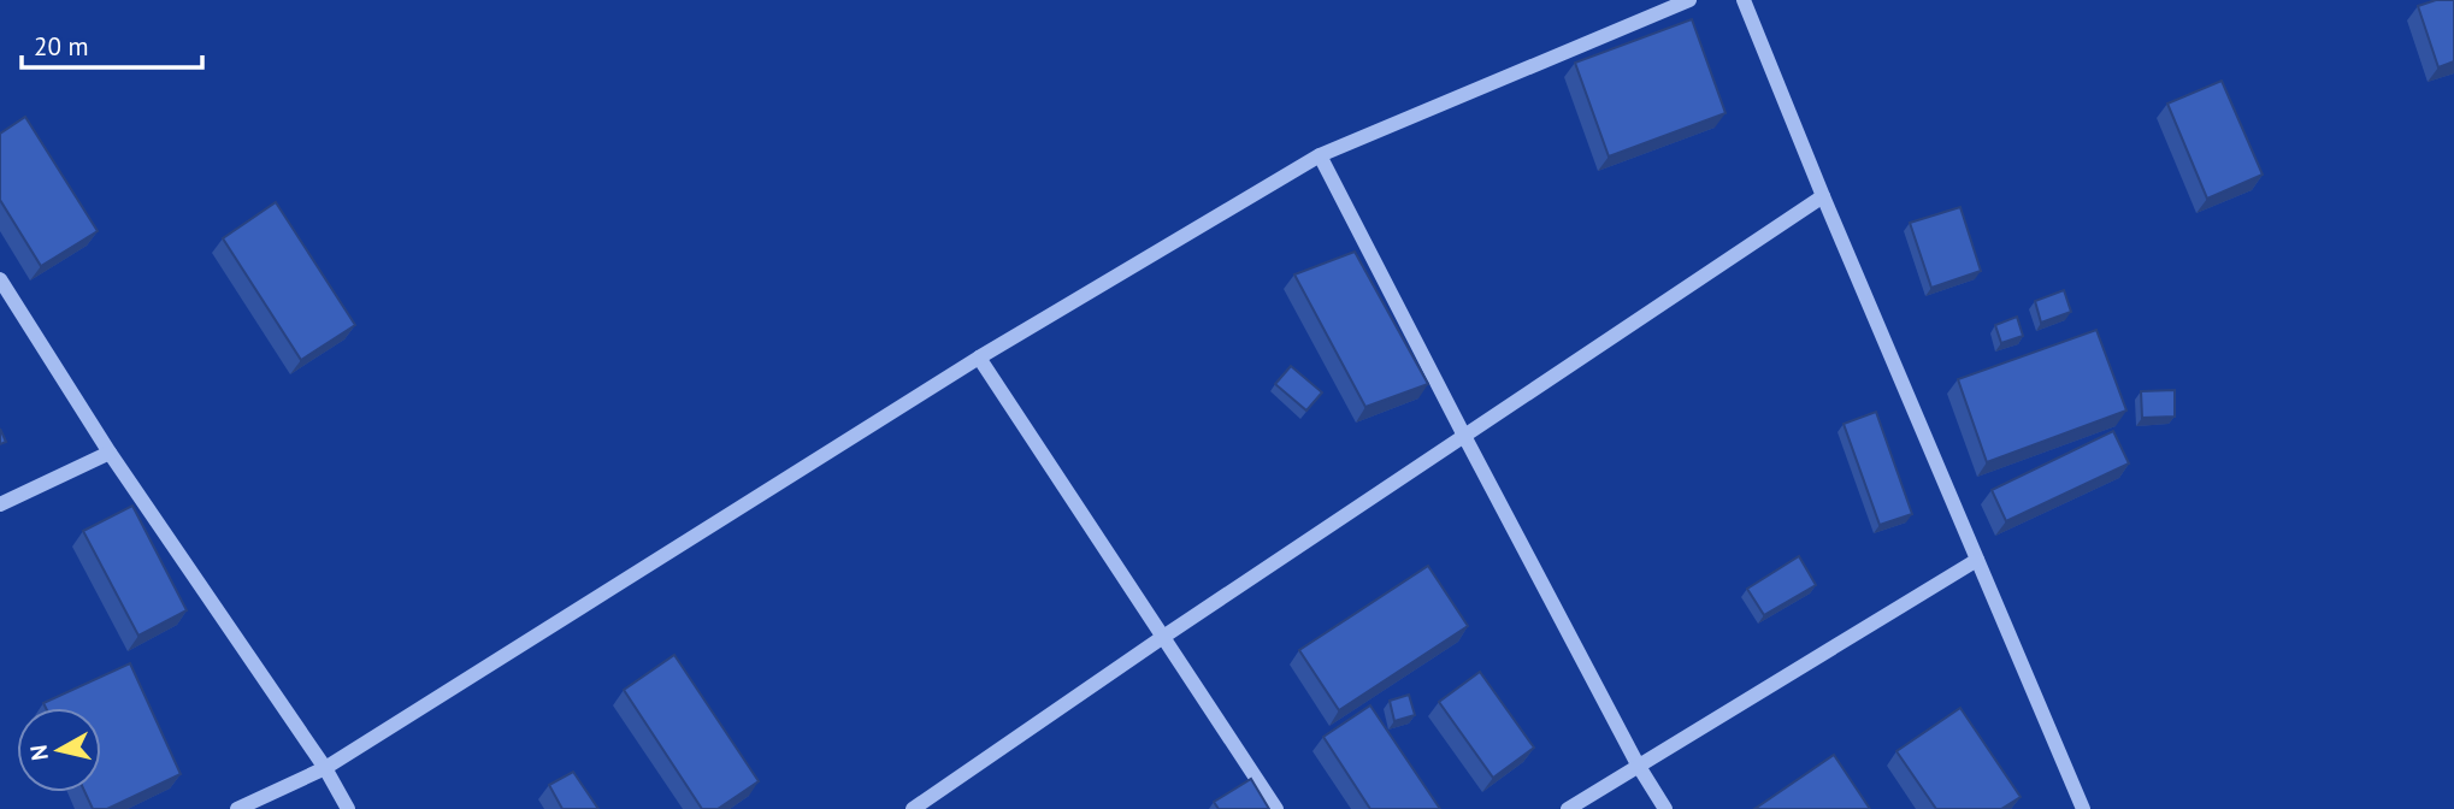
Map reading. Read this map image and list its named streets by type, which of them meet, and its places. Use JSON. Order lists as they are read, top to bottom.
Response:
{
  "scale_bar": "20 m",
  "north": "left"
}
